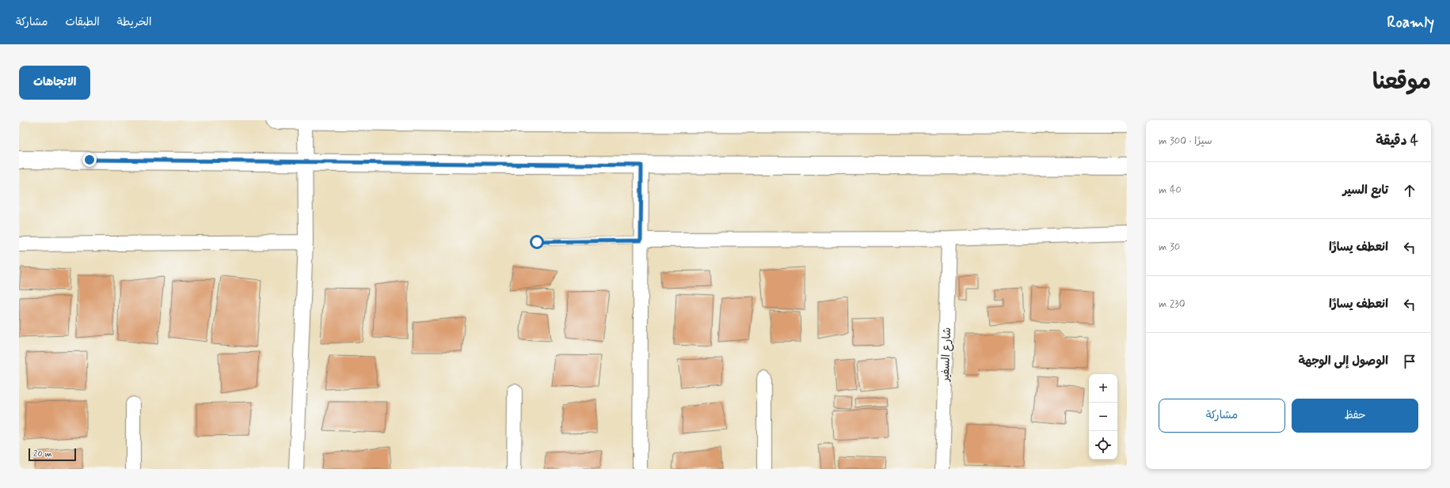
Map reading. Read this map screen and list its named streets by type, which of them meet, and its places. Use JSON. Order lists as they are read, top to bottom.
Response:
{
  "streets": {
    "street": ["شارع السفير"]
  },
  "scale_bar": "20 m",
  "page": {
    "header": "Roamly",
    "nav": ["الخريطة", "الطبقات", "مشاركة"],
    "title": "موقعنا",
    "buttons": [
      "الاتجاهات",
      ["حفظ", "مشاركة"]
    ],
    "heading": ["4 دقيقة", "سيرًا · 300 m"],
    "list": [
      ["تابع السير", "40 m"],
      ["انعطف يسارًا", "30 m"],
      ["انعطف يسارًا", "230 m"],
      "الوصول إلى الوجهة"
    ],
    "map_buttons": ["+", "−"],
    "scale": "20 m"
  }
}
